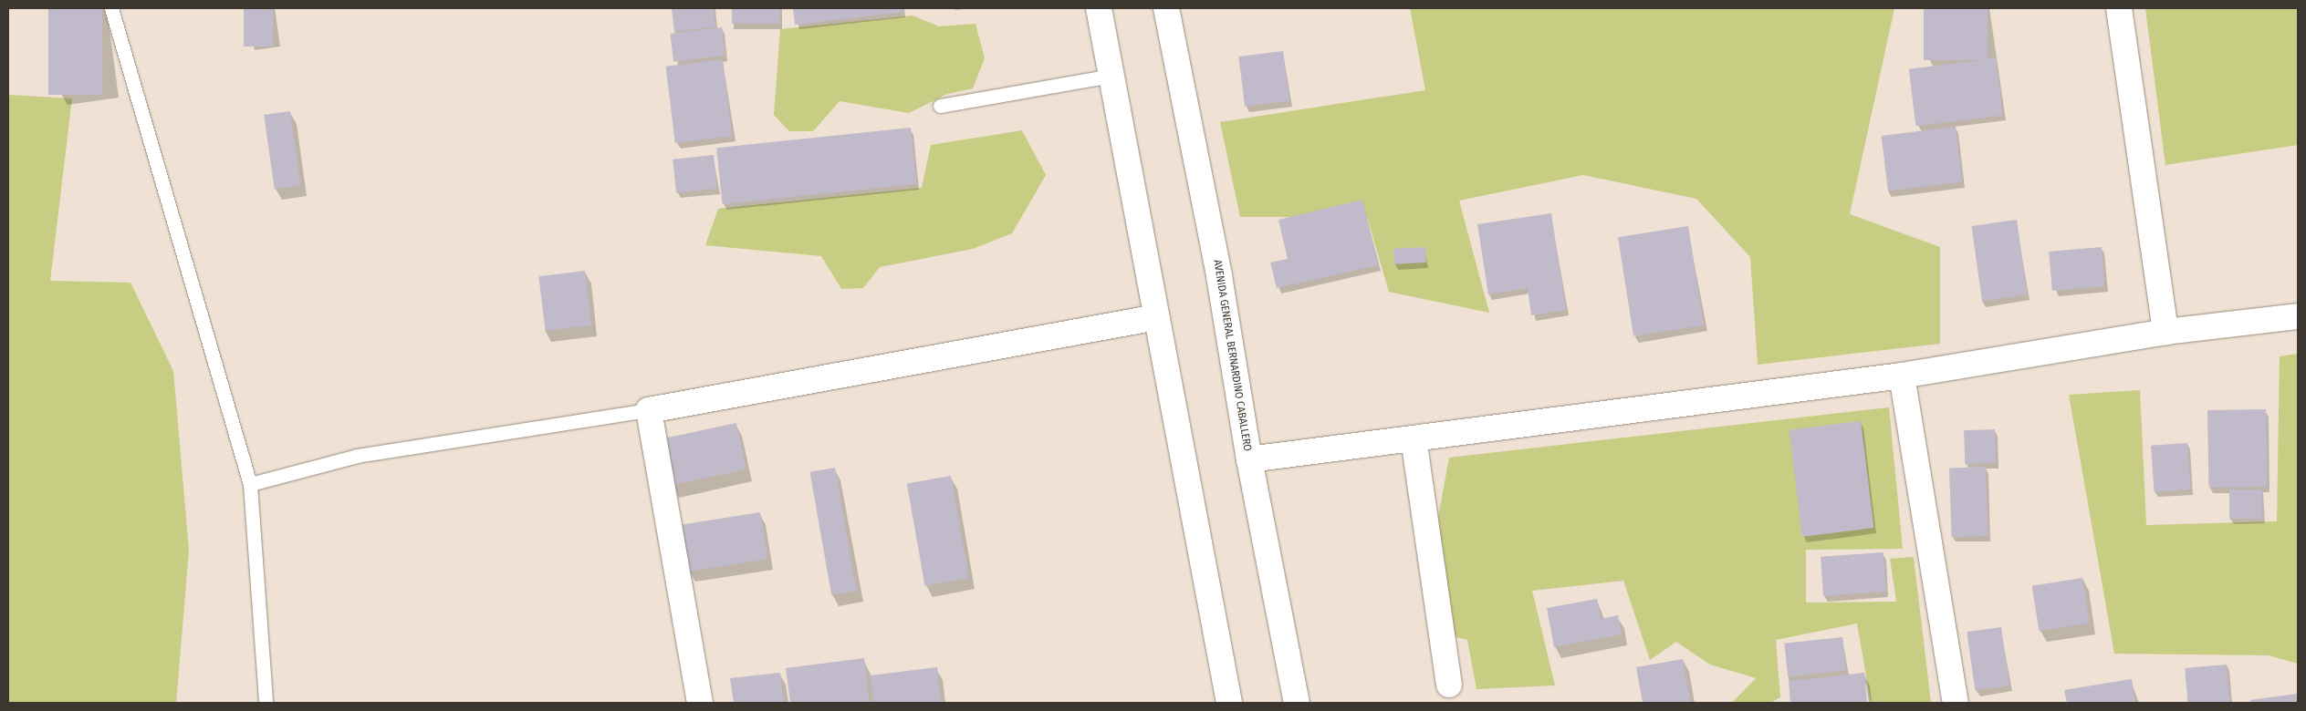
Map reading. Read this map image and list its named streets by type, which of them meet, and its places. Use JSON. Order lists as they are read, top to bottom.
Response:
{
  "streets": {
    "street": ["AVENIDA GENERAL BERNARDINO CABALLERO"]
  }
}
